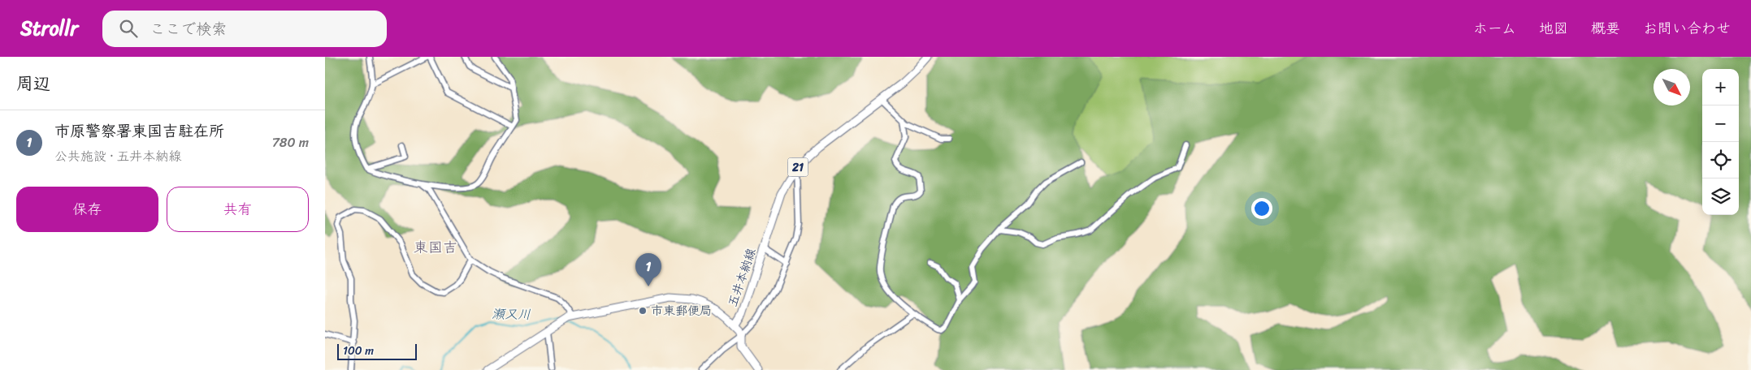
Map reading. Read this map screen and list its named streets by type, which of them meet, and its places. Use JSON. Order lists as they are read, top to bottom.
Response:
{
  "streets": {
    "main road": ["21", "五井本納線"]
  },
  "districts": ["東国吉"],
  "water": ["瀬又川"],
  "places": ["市東郵便局"],
  "scale_bar": "100 m",
  "north": "bottom right",
  "page": {
    "header": "Strollr",
    "search": "ここで検索",
    "nav": [
      "ホーム",
      "地図",
      "概要",
      "お問い合わせ"
    ],
    "heading": "周辺",
    "map_buttons": ["+", "−"],
    "list": [
      {
        "mark": "1",
        "name": "市原警察署東国吉駐在所",
        "note": "公共施設 · 五井本納線",
        "value": "780 m"
      }
    ],
    "buttons": ["保存", "共有"],
    "pins": "1",
    "scale": "100 m"
  }
}
